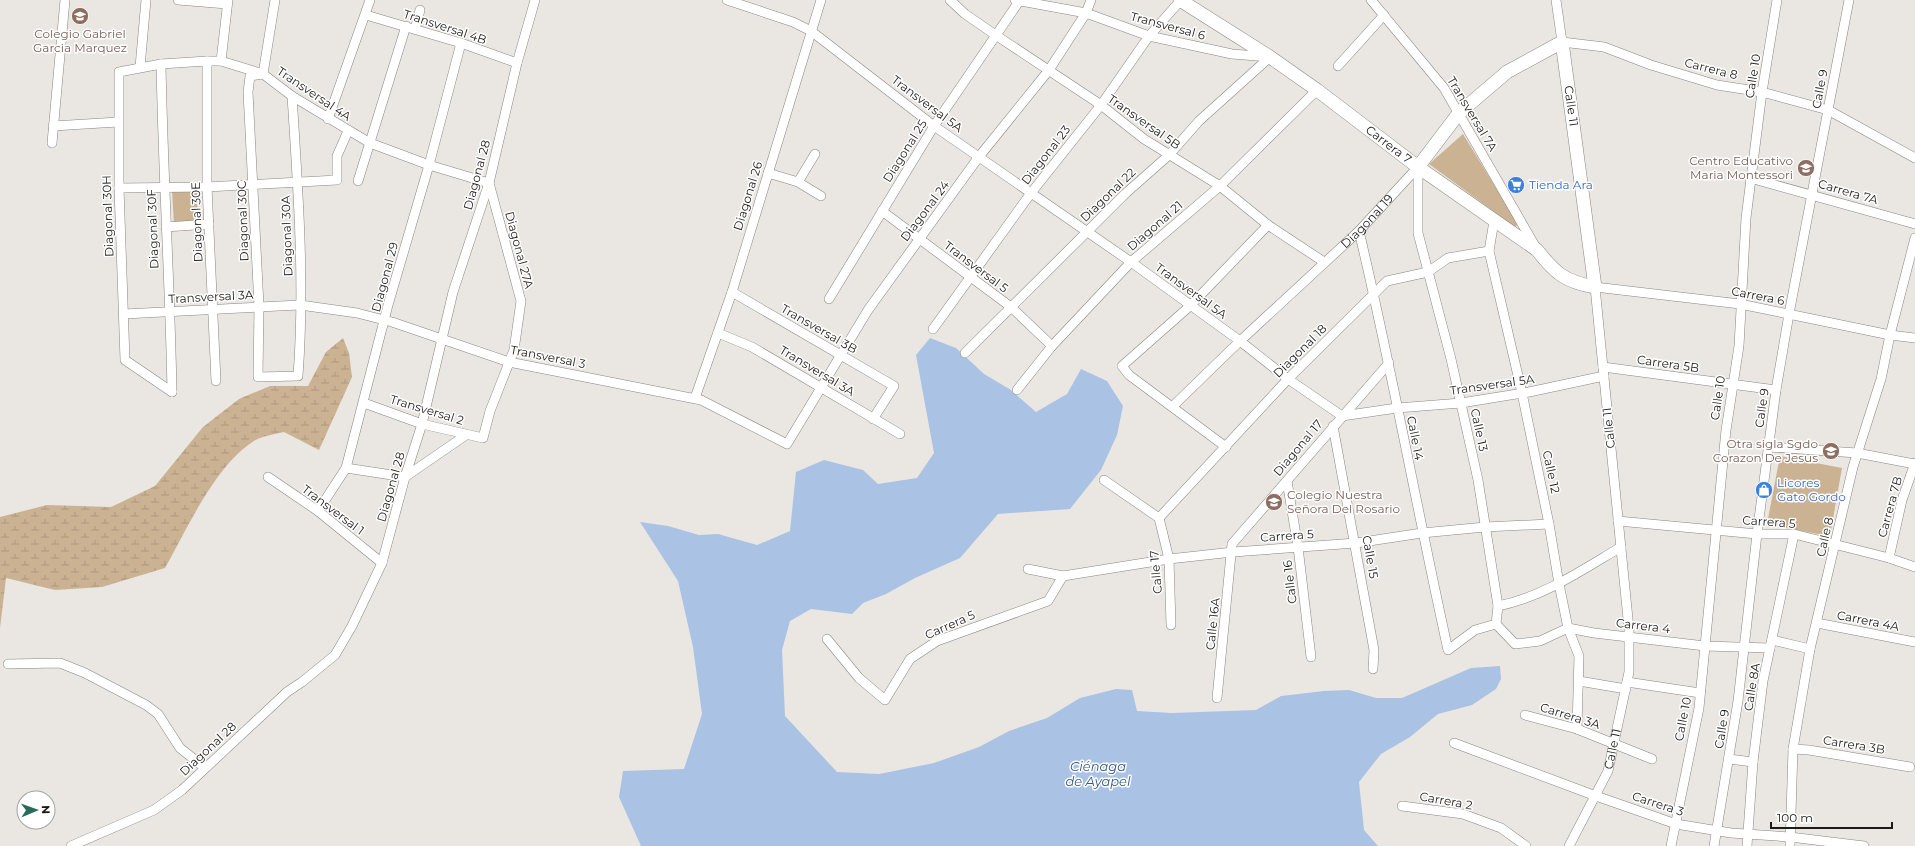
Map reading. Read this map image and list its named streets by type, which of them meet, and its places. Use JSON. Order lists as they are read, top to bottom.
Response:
{
  "streets": {
    "main road": ["Calle 11", "Carrera 7", "Diagonal 19"],
    "street": [
      "Transversal 6",
      "Transversal 4B",
      "Carrera 8",
      "Calle 10",
      "Calle 9",
      "Transversal 4A",
      "Transversal 5A",
      "Transversal 7A",
      "Transversal 5B",
      "Diagonal 25",
      "Diagonal 23",
      "Diagonal 28",
      "Carrera 7A",
      "Diagonal 22",
      "Diagonal 26",
      "Diagonal 24",
      "Diagonal 30H",
      "Diagonal 30C",
      "Diagonal 30E",
      "Diagonal 21",
      "Diagonal 30F",
      "Diagonal 30A",
      "Diagonal 27A",
      "Transversal 5",
      "Diagonal 29",
      "Carrera 6",
      "Transversal 3A",
      "Transversal 3B",
      "Diagonal 18",
      "Transversal 3",
      "Carrera 5B",
      "Transversal 2",
      "Calle 13",
      "Calle 14",
      "Diagonal 17",
      "Calle 12",
      "Carrera 7B",
      "Transversal 1",
      "Carrera 5",
      "Calle 8",
      "Calle 15",
      "Calle 17",
      "Calle 16",
      "Carrera 4A",
      "Calle 16A",
      "Carrera 4",
      "Calle 8A",
      "Carrera 3A",
      "Carrera 3B",
      "Carrera 2",
      "Carrera 3"
    ]
  },
  "crossings": [
    ["Transversal 6", "Carrera 7"],
    ["Transversal 6", "Diagonal 25"],
    ["Transversal 6", "Diagonal 23"],
    ["Transversal 6", "Diagonal 22"],
    ["Transversal 6", "Diagonal 24"],
    ["Transversal 4B", "Diagonal 28"],
    ["Transversal 4B", "Diagonal 29"],
    ["Carrera 8", "Calle 10"],
    ["Carrera 8", "Calle 9"],
    ["Carrera 8", "Calle 11"],
    ["Carrera 8", "Diagonal 19"],
    ["Calle 10", "Carrera 7A"],
    ["Calle 10", "Carrera 6"],
    ["Calle 10", "Carrera 5B"],
    ["Calle 10", "Carrera 5"],
    ["Calle 10", "Carrera 4"],
    ["Calle 10", "Carrera 3"],
    ["Calle 9", "Carrera 7A"],
    ["Calle 9", "Carrera 6"],
    ["Calle 9", "Carrera 5B"],
    ["Calle 9", "Carrera 5"],
    ["Calle 9", "Carrera 4"],
    ["Calle 9", "Carrera 3"],
    ["Transversal 4A", "Diagonal 28"],
    ["Transversal 4A", "Diagonal 30H"],
    ["Transversal 4A", "Diagonal 30C"],
    ["Transversal 4A", "Diagonal 30E"],
    ["Transversal 4A", "Diagonal 30F"],
    ["Transversal 4A", "Diagonal 30A"],
    ["Transversal 4A", "Diagonal 27A"],
    ["Transversal 4A", "Diagonal 29"],
    ["Transversal 5A", "Calle 11"],
    ["Transversal 5A", "Diagonal 25"],
    ["Transversal 5A", "Diagonal 23"],
    ["Transversal 5A", "Diagonal 22"],
    ["Transversal 5A", "Diagonal 26"],
    ["Transversal 5A", "Diagonal 24"],
    ["Transversal 5A", "Diagonal 19"],
    ["Transversal 5A", "Diagonal 21"],
    ["Transversal 5A", "Diagonal 18"],
    ["Transversal 5A", "Carrera 5B"],
    ["Transversal 5A", "Calle 13"],
    ["Transversal 5A", "Calle 14"],
    ["Transversal 5A", "Diagonal 17"],
    ["Transversal 5A", "Calle 12"],
    ["Calle 11", "Carrera 7"],
    ["Calle 11", "Diagonal 19"],
    ["Calle 11", "Carrera 6"],
    ["Calle 11", "Carrera 5B"],
    ["Calle 11", "Carrera 5"],
    ["Calle 11", "Carrera 4"],
    ["Calle 11", "Carrera 3A"],
    ["Calle 11", "Carrera 3"],
    ["Transversal 7A", "Carrera 7"],
    ["Transversal 7A", "Diagonal 19"],
    ["Transversal 5B", "Diagonal 25"],
    ["Transversal 5B", "Diagonal 23"],
    ["Transversal 5B", "Diagonal 22"],
    ["Transversal 5B", "Diagonal 24"],
    ["Transversal 5B", "Diagonal 19"],
    ["Transversal 5B", "Diagonal 21"],
    ["Carrera 7", "Diagonal 23"],
    ["Carrera 7", "Diagonal 22"],
    ["Carrera 7", "Diagonal 19"],
    ["Carrera 7", "Diagonal 21"],
    ["Carrera 7", "Carrera 6"],
    ["Carrera 7", "Calle 13"],
    ["Carrera 7", "Calle 12"],
    ["Diagonal 25", "Transversal 5"],
    ["Diagonal 23", "Transversal 5"],
    ["Diagonal 28", "Diagonal 27A"],
    ["Diagonal 28", "Transversal 3"],
    ["Diagonal 28", "Transversal 2"],
    ["Diagonal 28", "Transversal 1"],
    ["Diagonal 22", "Transversal 5"],
    ["Diagonal 26", "Transversal 3A"],
    ["Diagonal 26", "Transversal 3B"],
    ["Diagonal 26", "Transversal 3"],
    ["Diagonal 24", "Transversal 5"],
    ["Diagonal 24", "Transversal 3A"],
    ["Diagonal 24", "Transversal 3B"],
    ["Diagonal 24", "Transversal 3"],
    ["Diagonal 30H", "Diagonal 30F"],
    ["Diagonal 30H", "Transversal 3A"],
    ["Diagonal 30C", "Diagonal 30A"],
    ["Diagonal 30C", "Transversal 3A"],
    ["Diagonal 19", "Calle 13"],
    ["Diagonal 19", "Calle 14"],
    ["Diagonal 30E", "Transversal 3A"],
    ["Diagonal 21", "Transversal 5"],
    ["Diagonal 30F", "Transversal 3A"],
    ["Diagonal 30A", "Transversal 3A"],
    ["Diagonal 30A", "Transversal 3"],
    ["Diagonal 27A", "Transversal 3"],
    ["Diagonal 27A", "Transversal 2"],
    ["Diagonal 29", "Transversal 3"],
    ["Diagonal 29", "Transversal 2"],
    ["Diagonal 29", "Transversal 1"],
    ["Carrera 6", "Calle 8"],
    ["Transversal 3A", "Transversal 3B"],
    ["Transversal 3A", "Transversal 3"],
    ["Diagonal 18", "Calle 13"],
    ["Diagonal 18", "Calle 14"],
    ["Diagonal 18", "Calle 12"],
    ["Diagonal 18", "Calle 17"],
    ["Calle 13", "Calle 14"],
    ["Calle 13", "Carrera 5"],
    ["Calle 14", "Diagonal 17"],
    ["Calle 14", "Carrera 5"],
    ["Diagonal 17", "Carrera 5"],
    ["Diagonal 17", "Calle 15"],
    ["Diagonal 17", "Calle 16"],
    ["Diagonal 17", "Calle 16A"],
    ["Calle 12", "Carrera 5"],
    ["Calle 12", "Carrera 4"],
    ["Calle 12", "Carrera 3A"],
    ["Carrera 7B", "Carrera 5"],
    ["Carrera 5", "Calle 8"],
    ["Carrera 5", "Calle 15"],
    ["Carrera 5", "Calle 17"],
    ["Carrera 5", "Calle 16"],
    ["Carrera 5", "Calle 16A"],
    ["Carrera 5", "Calle 8A"],
    ["Calle 8", "Carrera 4A"],
    ["Calle 8", "Carrera 4"],
    ["Calle 8", "Carrera 3B"],
    ["Calle 8", "Carrera 3"],
    ["Carrera 4", "Calle 8A"],
    ["Calle 8A", "Carrera 3"]
  ],
  "water": ["Ciénaga de Ayapel"],
  "places": {
    "school or university": [
      "Colegio Gabriel Garcia Marquez",
      "Centro Educativo Maria Montessori",
      "Otra sigla Sgdo Corazon De Jesus",
      "Colegio Nuestra Señora Del Rosario"
    ],
    "supermarket": ["Tienda Ara"],
    "shop": ["Licores Gato Gordo"]
  },
  "scale_bar": "100 m",
  "north": "right"
}
